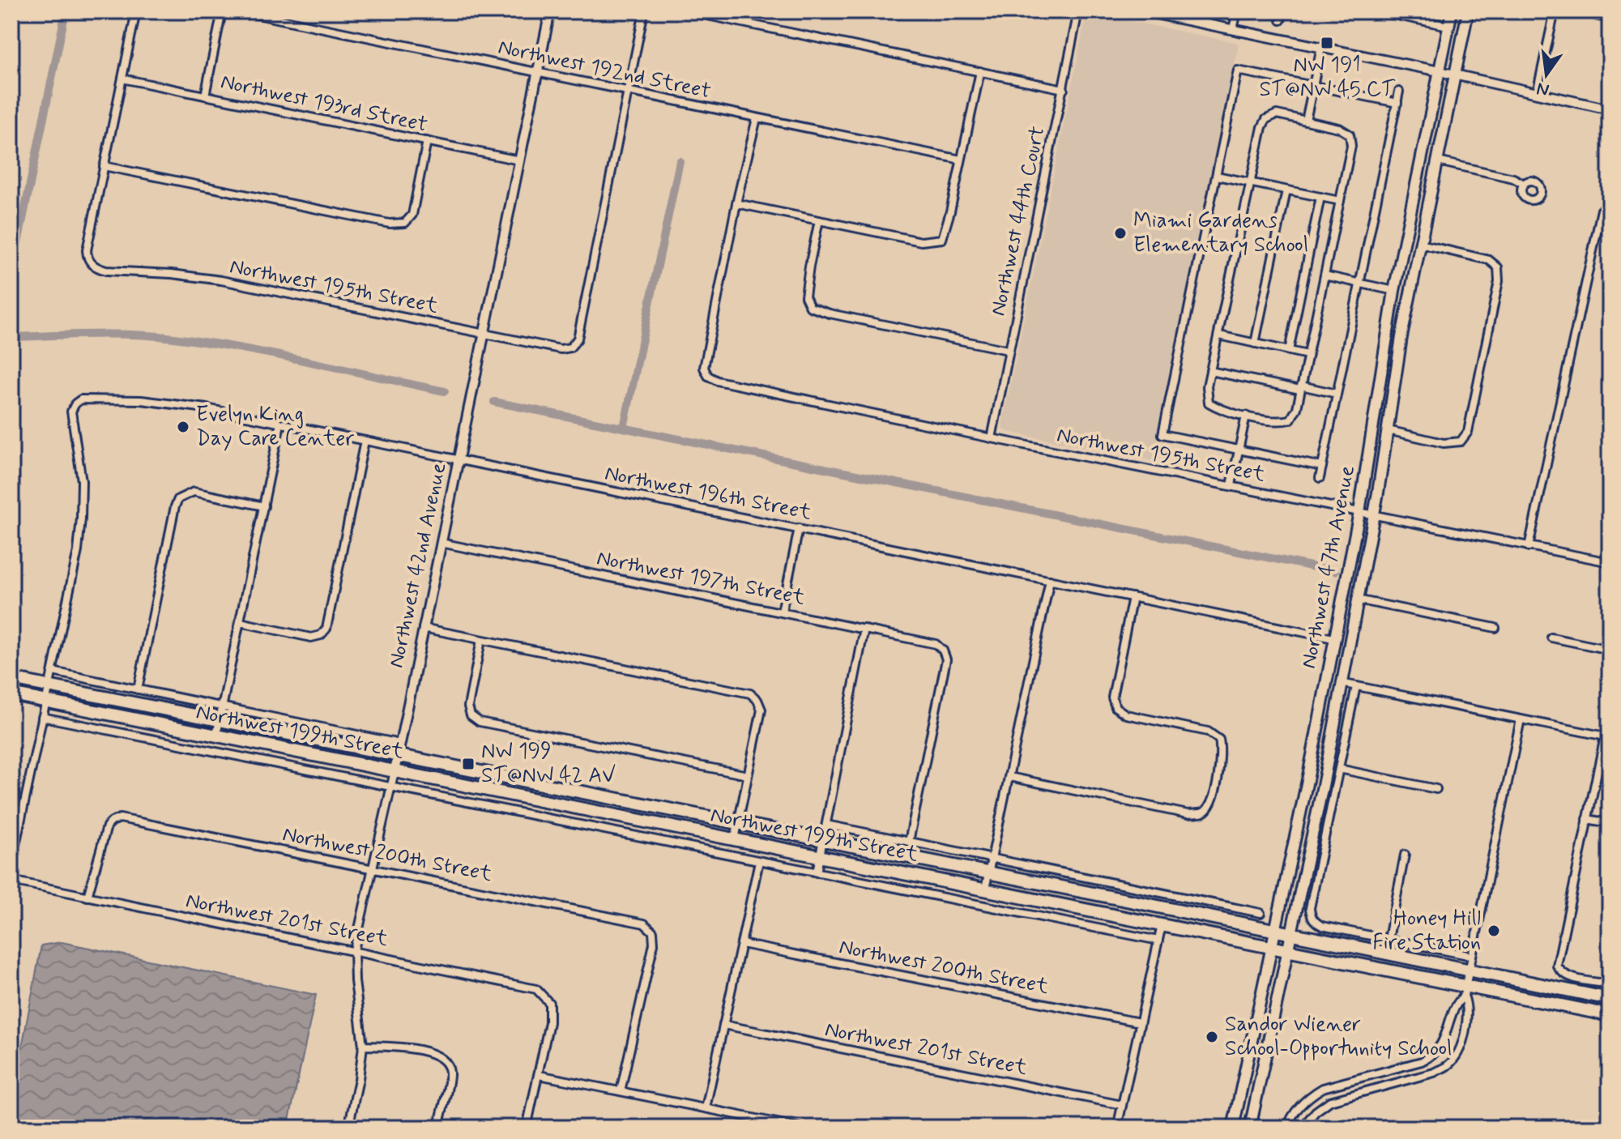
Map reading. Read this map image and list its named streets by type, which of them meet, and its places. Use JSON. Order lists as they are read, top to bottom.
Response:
{
  "streets": {
    "main road": ["Northwest 47th Avenue", "Northwest 199th Street"],
    "street": [
      "Northwest 192nd Street",
      "Northwest 193rd Street",
      "Northwest 44th Court",
      "Northwest 195th Street",
      "Northwest 196th Street",
      "Northwest 42nd Avenue",
      "Northwest 197th Street",
      "Northwest 200th Street",
      "Northwest 201st Street"
    ]
  },
  "crossings": [
    ["Northwest 192nd Street", "Northwest 195th Street"],
    ["Northwest 192nd Street", "Northwest 42nd Avenue"],
    ["Northwest 193rd Street", "Northwest 42nd Avenue"],
    ["Northwest 44th Court", "Northwest 195th Street"],
    ["Northwest 195th Street", "Northwest 42nd Avenue"],
    ["Northwest 195th Street", "Northwest 47th Avenue"],
    ["Northwest 196th Street", "Northwest 42nd Avenue"],
    ["Northwest 196th Street", "Northwest 47th Avenue"],
    ["Northwest 42nd Avenue", "Northwest 197th Street"],
    ["Northwest 42nd Avenue", "Northwest 199th Street"],
    ["Northwest 42nd Avenue", "Northwest 200th Street"],
    ["Northwest 42nd Avenue", "Northwest 201st Street"],
    ["Northwest 47th Avenue", "Northwest 199th Street"],
    ["Northwest 200th Street", "Northwest 201st Street"]
  ],
  "places": {
    "transit": ["NW 191 ST@NW 45 CT", "NW 199 ST@NW 42 AV"],
    "other": [
      "Miami Gardens Elementary School",
      "Evelyn King Day Care Center",
      "Honey Hill Fire Station",
      "Sandor Wiener School-Opportunity School"
    ]
  },
  "north": "bottom"
}
